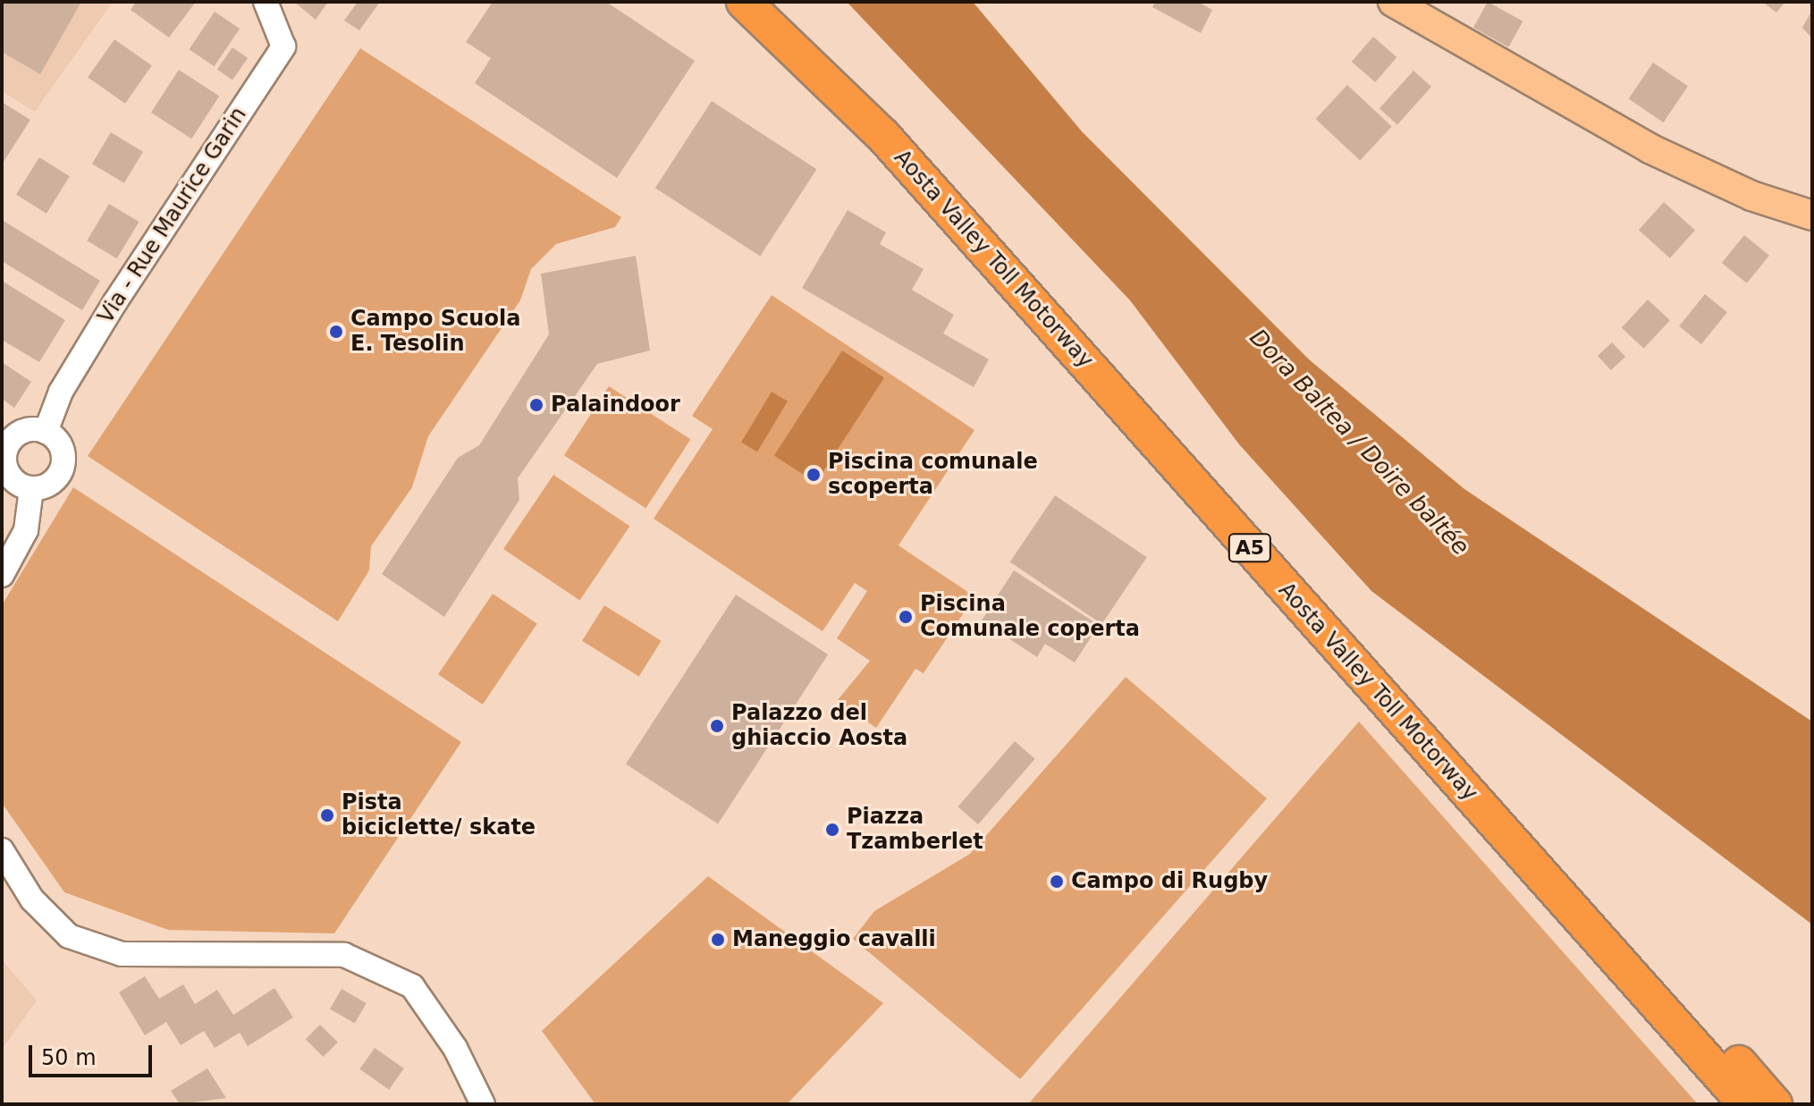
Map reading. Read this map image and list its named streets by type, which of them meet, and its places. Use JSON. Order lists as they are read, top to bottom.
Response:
{
  "streets": {
    "highway": ["Aosta Valley Toll Motorway", "A5"],
    "street": ["Via - Rue Maurice Garin"]
  },
  "water": ["Dora Baltea / Doire baltée"],
  "places": [
    "Campo Scuola E. Tesolin",
    "Palaindoor",
    "Piscina comunale scoperta",
    "Piscina Comunale coperta",
    "Palazzo del ghiaccio Aosta",
    "Pista biciclette/ skate",
    "Piazza Tzamberlet",
    "Campo di Rugby",
    "Maneggio cavalli"
  ],
  "scale_bar": "50 m"
}
